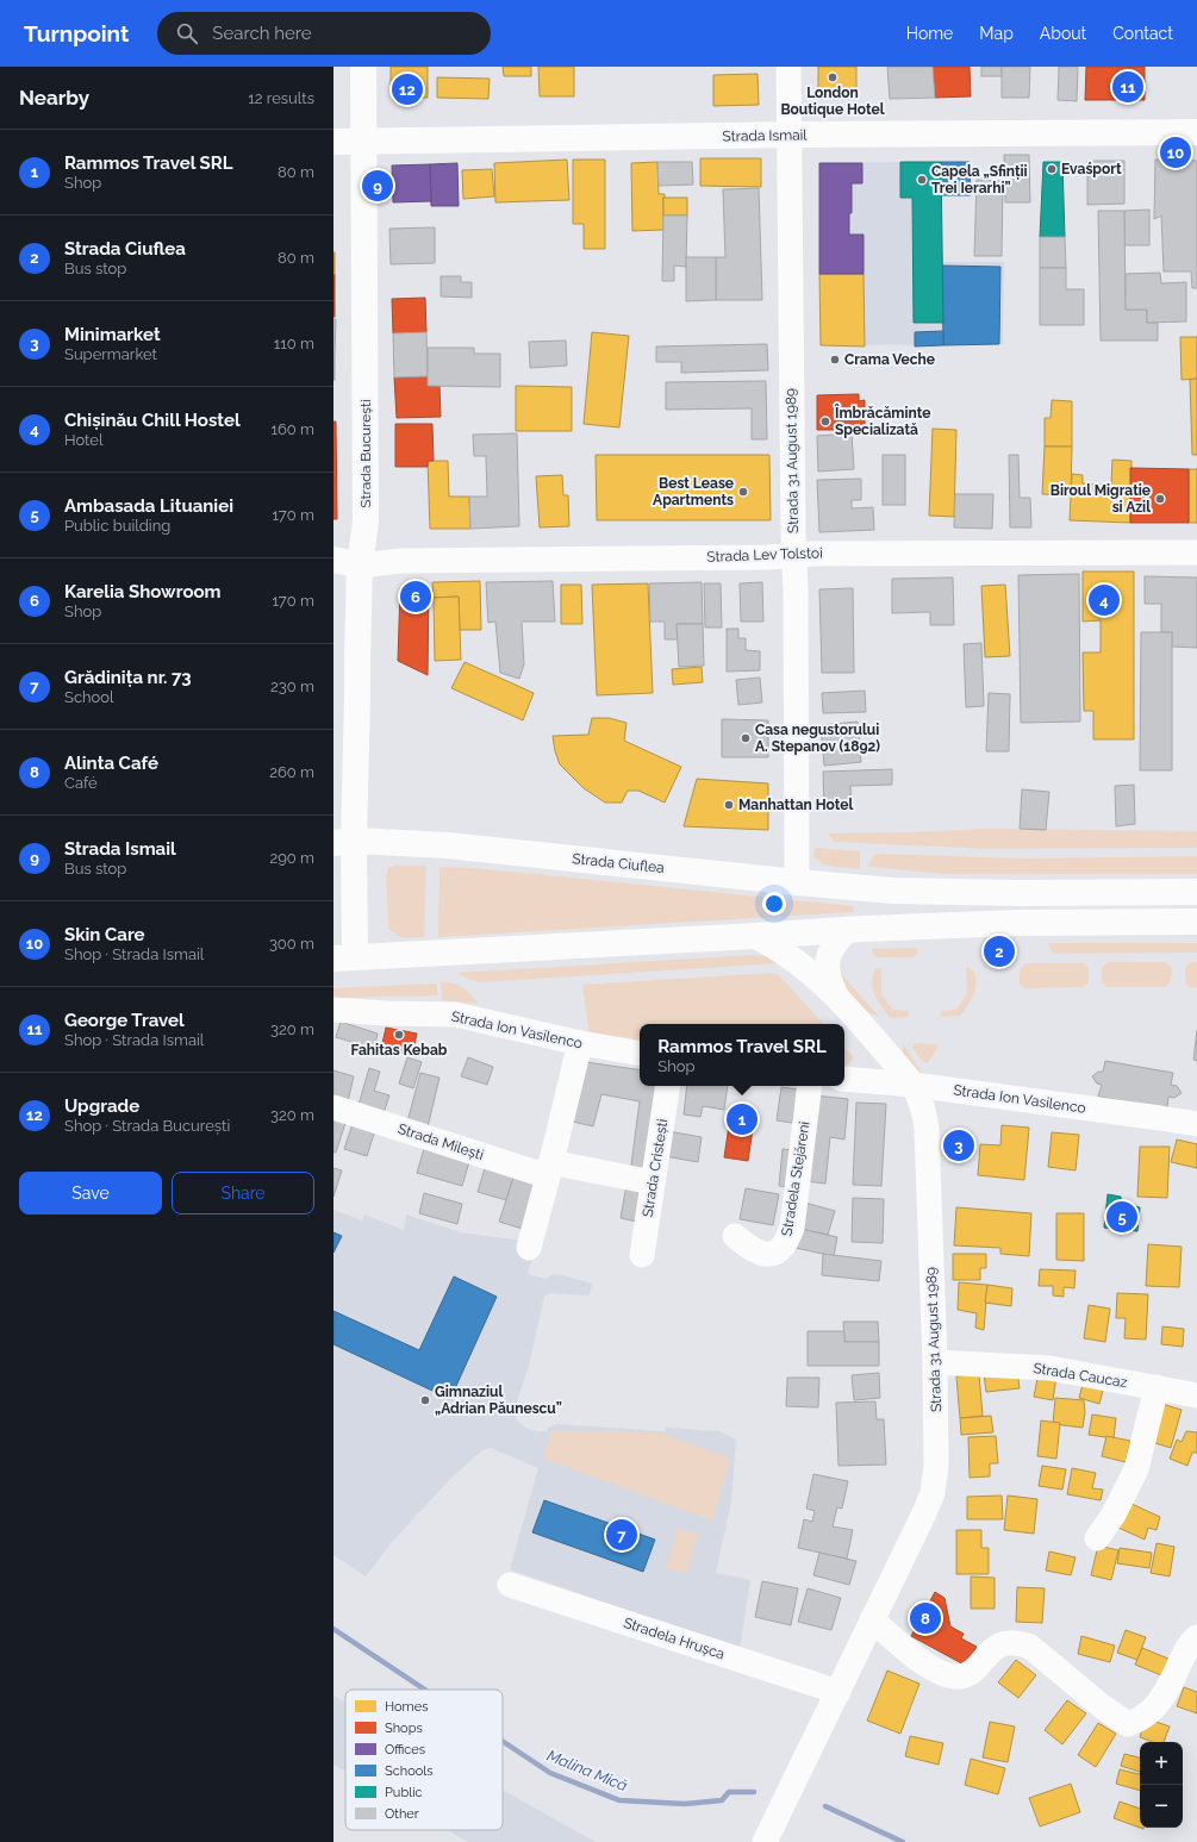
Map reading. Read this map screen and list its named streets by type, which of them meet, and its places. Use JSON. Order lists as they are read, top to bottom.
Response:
{
  "streets": {
    "main road": [
      "Strada Ismail",
      "Strada București",
      "Strada Lev Tolstoi",
      "Strada Ciuflea"
    ],
    "street": [
      "Strada 31 August 1989",
      "Strada Ion Vasilenco",
      "Strada Milești",
      "Strada Cristești",
      "Stradela Stejăreni",
      "Strada Caucaz",
      "Stradela Hrușca"
    ]
  },
  "crossings": [
    ["Strada Ismail", "Strada București"],
    ["Strada Ismail", "Strada 31 August 1989"],
    ["Strada București", "Strada Lev Tolstoi"],
    ["Strada București", "Strada Ciuflea"],
    ["Strada 31 August 1989", "Strada Lev Tolstoi"],
    ["Strada 31 August 1989", "Strada Ciuflea"],
    ["Strada 31 August 1989", "Strada Ion Vasilenco"],
    ["Strada 31 August 1989", "Strada Caucaz"],
    ["Strada 31 August 1989", "Stradela Hrușca"],
    ["Strada Milești", "Strada Cristești"]
  ],
  "water": ["Malina Mică"],
  "places": [
    "London Boutique Hotel",
    "Evaśport",
    "Capela „Sfinții Trei Ierarhi”",
    "Crama Veche",
    "Îmbrăcăminte Specializată",
    "Best Lease Apartments",
    "Biroul Migratie si Azil",
    "Casa negustorului A. Stepanov (1892)",
    "Manhattan Hotel",
    "Fahitas Kebab",
    "Gimnaziul „Adrian Păunescu”"
  ],
  "legend": [
    "Homes",
    "Shops",
    "Offices",
    "Schools",
    "Public",
    "Other"
  ],
  "page": {
    "header": "Turnpoint",
    "search": "Search here",
    "nav": [
      "Home",
      "Map",
      "About",
      "Contact"
    ],
    "heading": ["Nearby", "12 results"],
    "pins": [
      "11",
      "12",
      "10",
      "9",
      "6",
      "4",
      "2",
      "1",
      "3",
      "5",
      "7",
      "8"
    ],
    "list": [
      {
        "mark": "1",
        "name": "Rammos Travel SRL",
        "note": "Shop",
        "value": "80 m"
      },
      {
        "mark": "2",
        "name": "Strada Ciuflea",
        "note": "Bus stop",
        "value": "80 m"
      },
      {
        "mark": "3",
        "name": "Minimarket",
        "note": "Supermarket",
        "value": "110 m"
      },
      {
        "mark": "4",
        "name": "Chișinău Chill Hostel",
        "note": "Hotel",
        "value": "160 m"
      },
      {
        "mark": "5",
        "name": "Ambasada Lituaniei",
        "note": "Public building",
        "value": "170 m"
      },
      {
        "mark": "6",
        "name": "Karelia Showroom",
        "note": "Shop",
        "value": "170 m"
      },
      {
        "mark": "7",
        "name": "Grădinița nr. 73",
        "note": "School",
        "value": "230 m"
      },
      {
        "mark": "8",
        "name": "Alinta Café",
        "note": "Café",
        "value": "260 m"
      },
      {
        "mark": "9",
        "name": "Strada Ismail",
        "note": "Bus stop",
        "value": "290 m"
      },
      {
        "mark": "10",
        "name": "Skin Care",
        "note": "Shop · Strada Ismail",
        "value": "300 m"
      },
      {
        "mark": "11",
        "name": "George Travel",
        "note": "Shop · Strada Ismail",
        "value": "320 m"
      },
      {
        "mark": "12",
        "name": "Upgrade",
        "note": "Shop · Strada București",
        "value": "320 m"
      }
    ],
    "popup": ["Rammos Travel SRL", "Shop"],
    "buttons": ["Save", "Share"],
    "map_buttons": ["+", "−"]
  }
}
